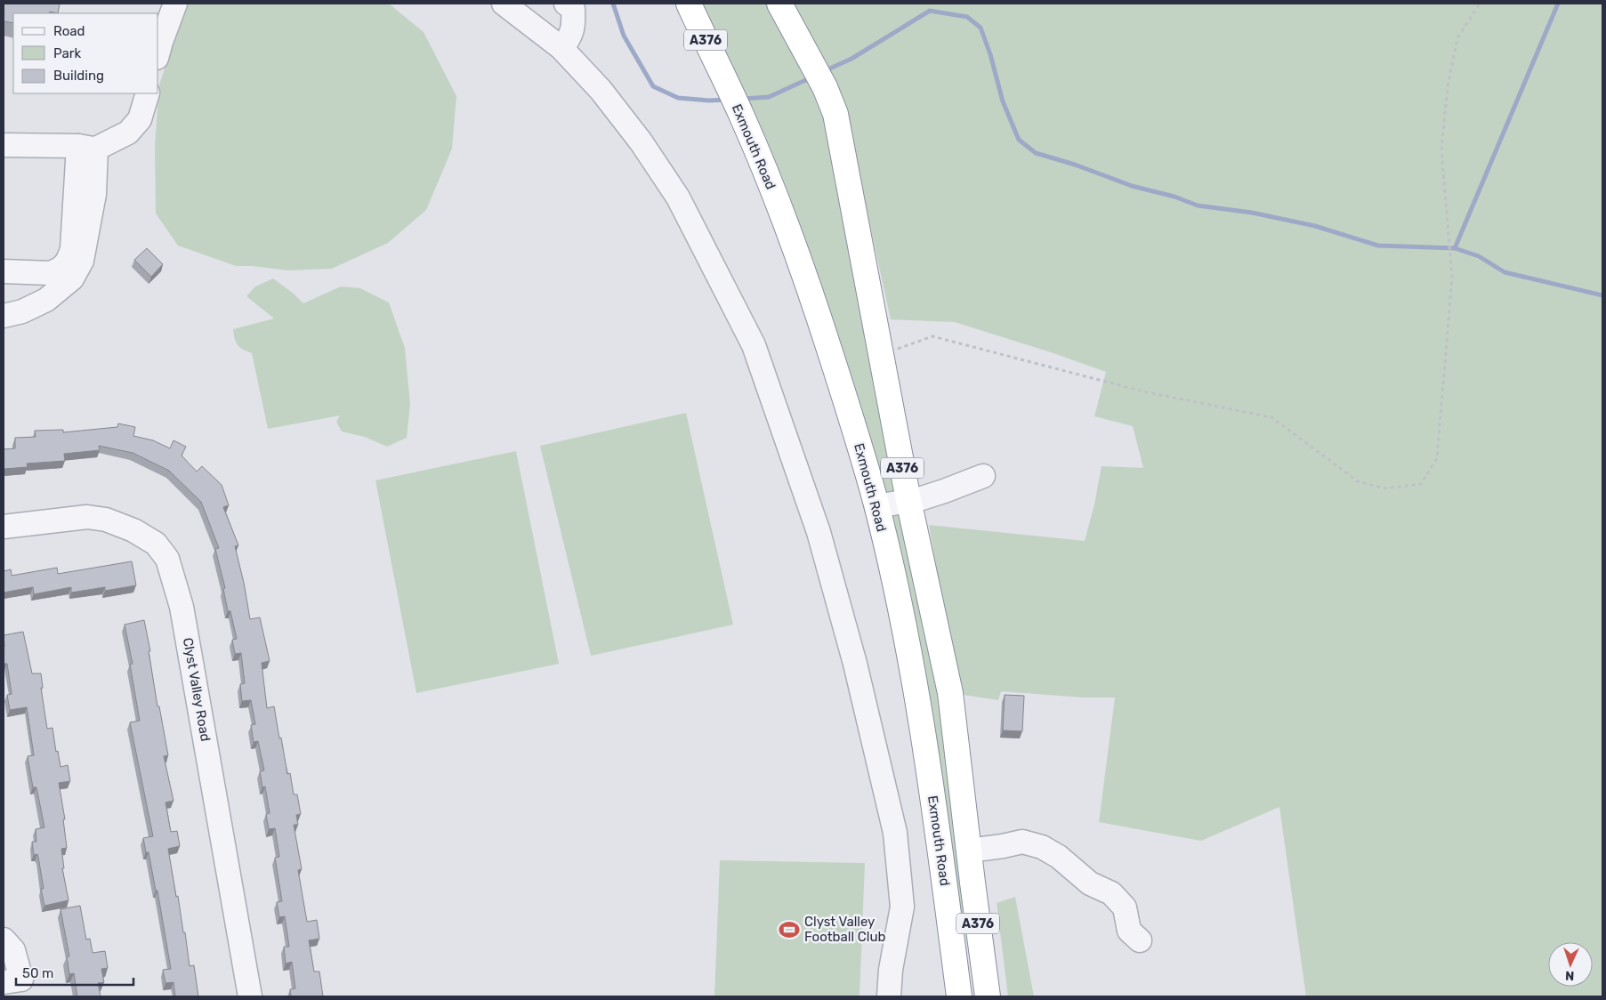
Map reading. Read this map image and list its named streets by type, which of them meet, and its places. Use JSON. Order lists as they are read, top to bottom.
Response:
{
  "streets": {
    "highway": ["A376", "Exmouth Road"],
    "street": ["Clyst Valley Road"]
  },
  "places": {
    "sports": ["Clyst Valley Football Club"]
  },
  "legend": ["Road", "Park", "Building"],
  "scale_bar": "50 m",
  "north": "bottom"
}
